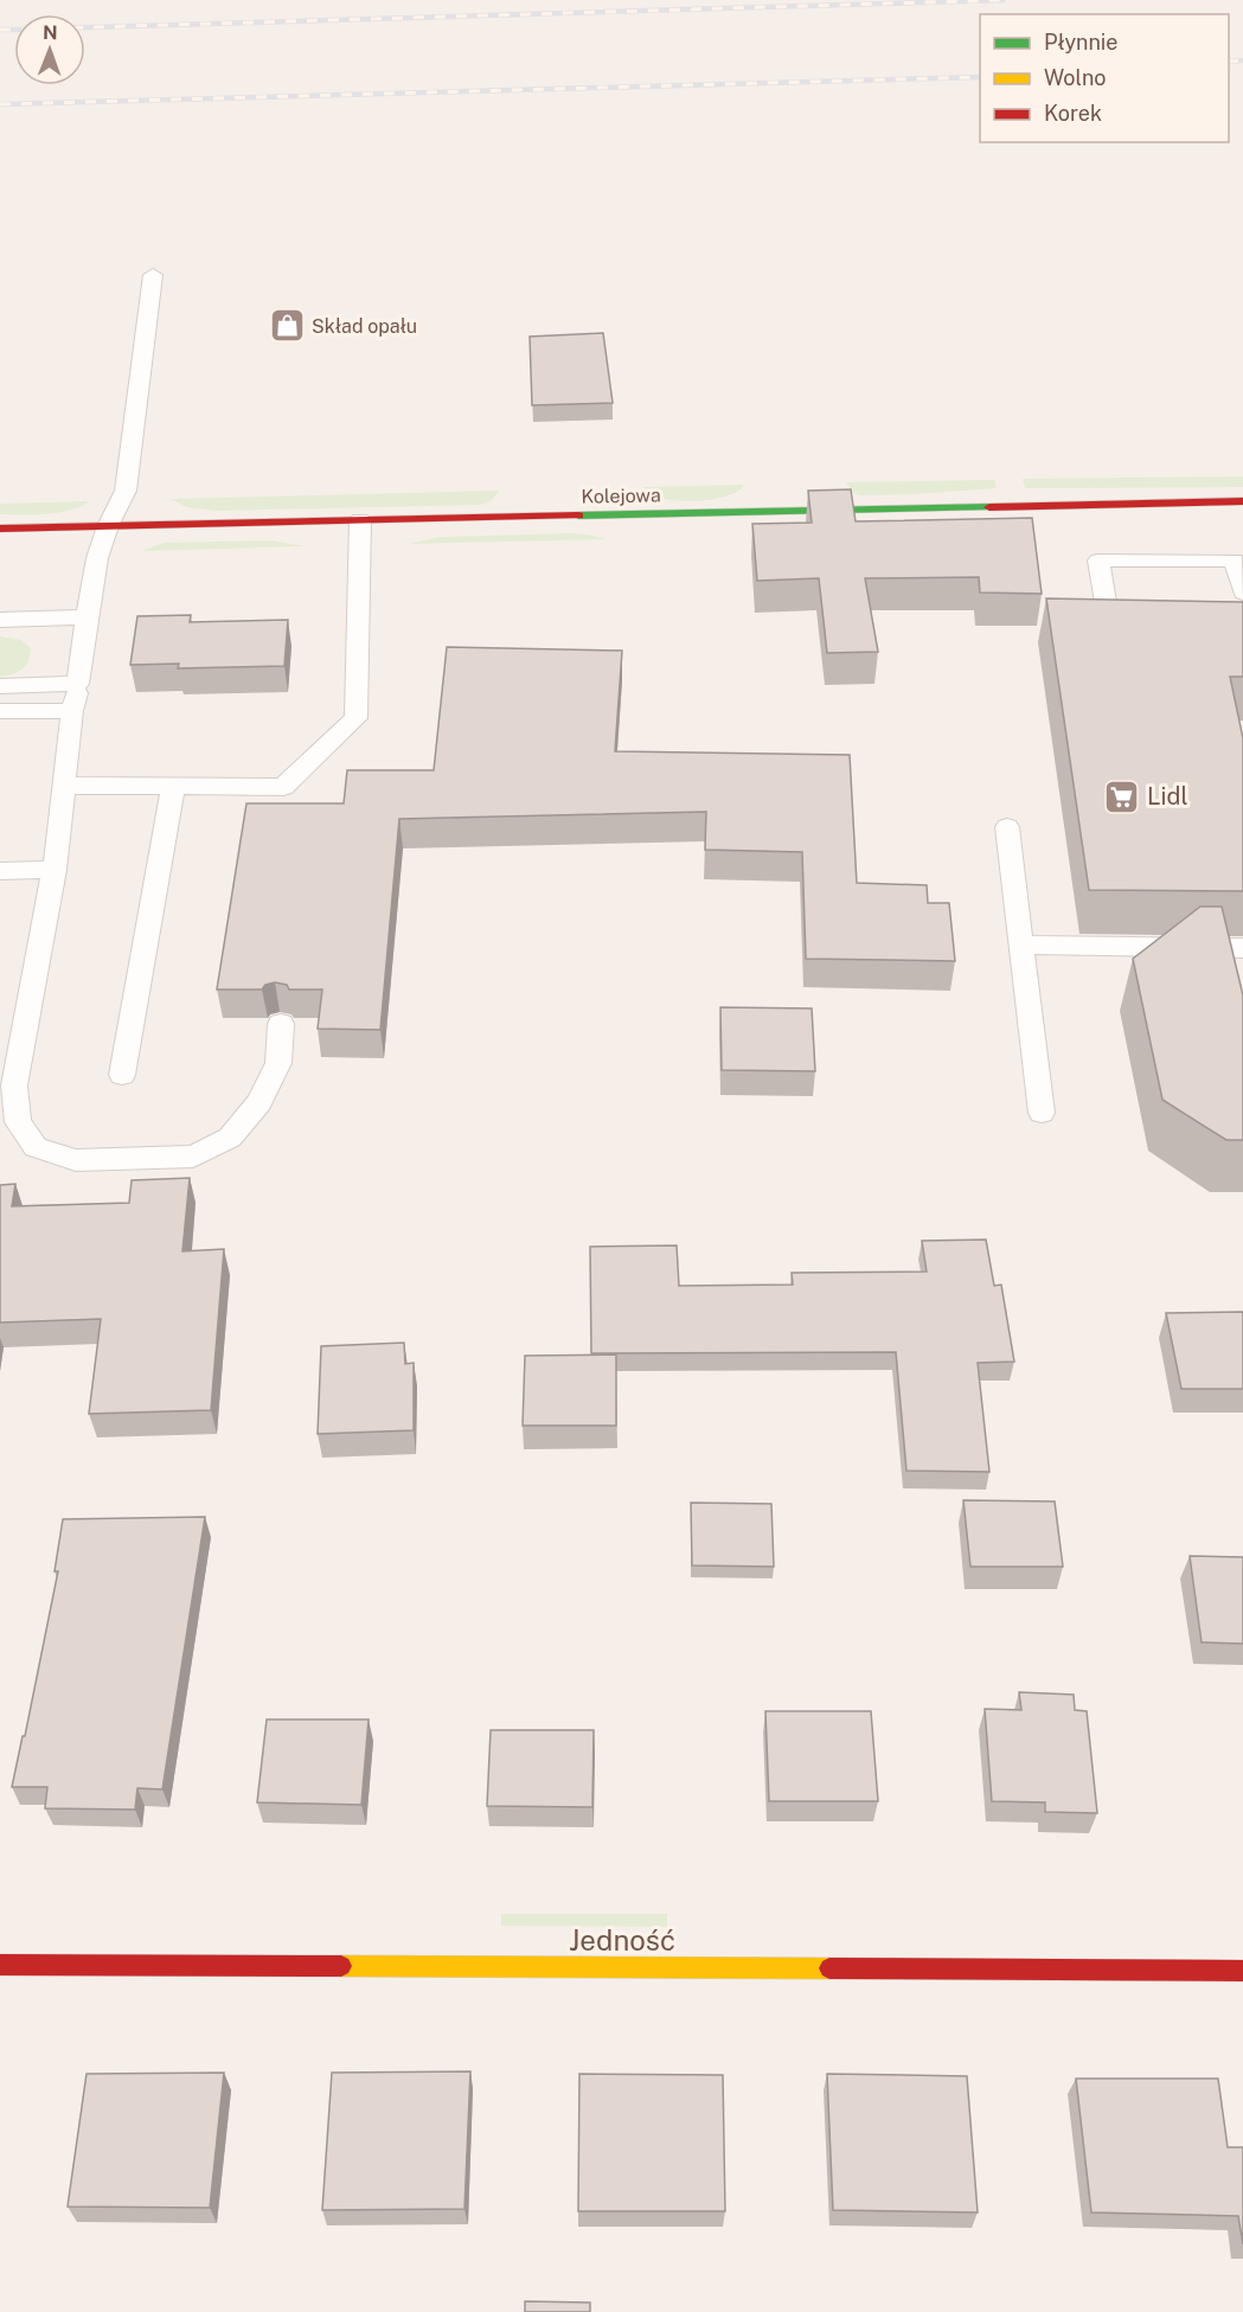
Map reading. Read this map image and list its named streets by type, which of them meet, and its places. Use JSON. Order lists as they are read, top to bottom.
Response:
{
  "streets": {
    "street": ["Kolejowa", "Jedność"]
  },
  "places": {
    "shop": ["Skład opału"],
    "supermarket": ["Lidl"]
  },
  "legend": ["Płynnie", "Wolno", "Korek"],
  "north": "top"
}
